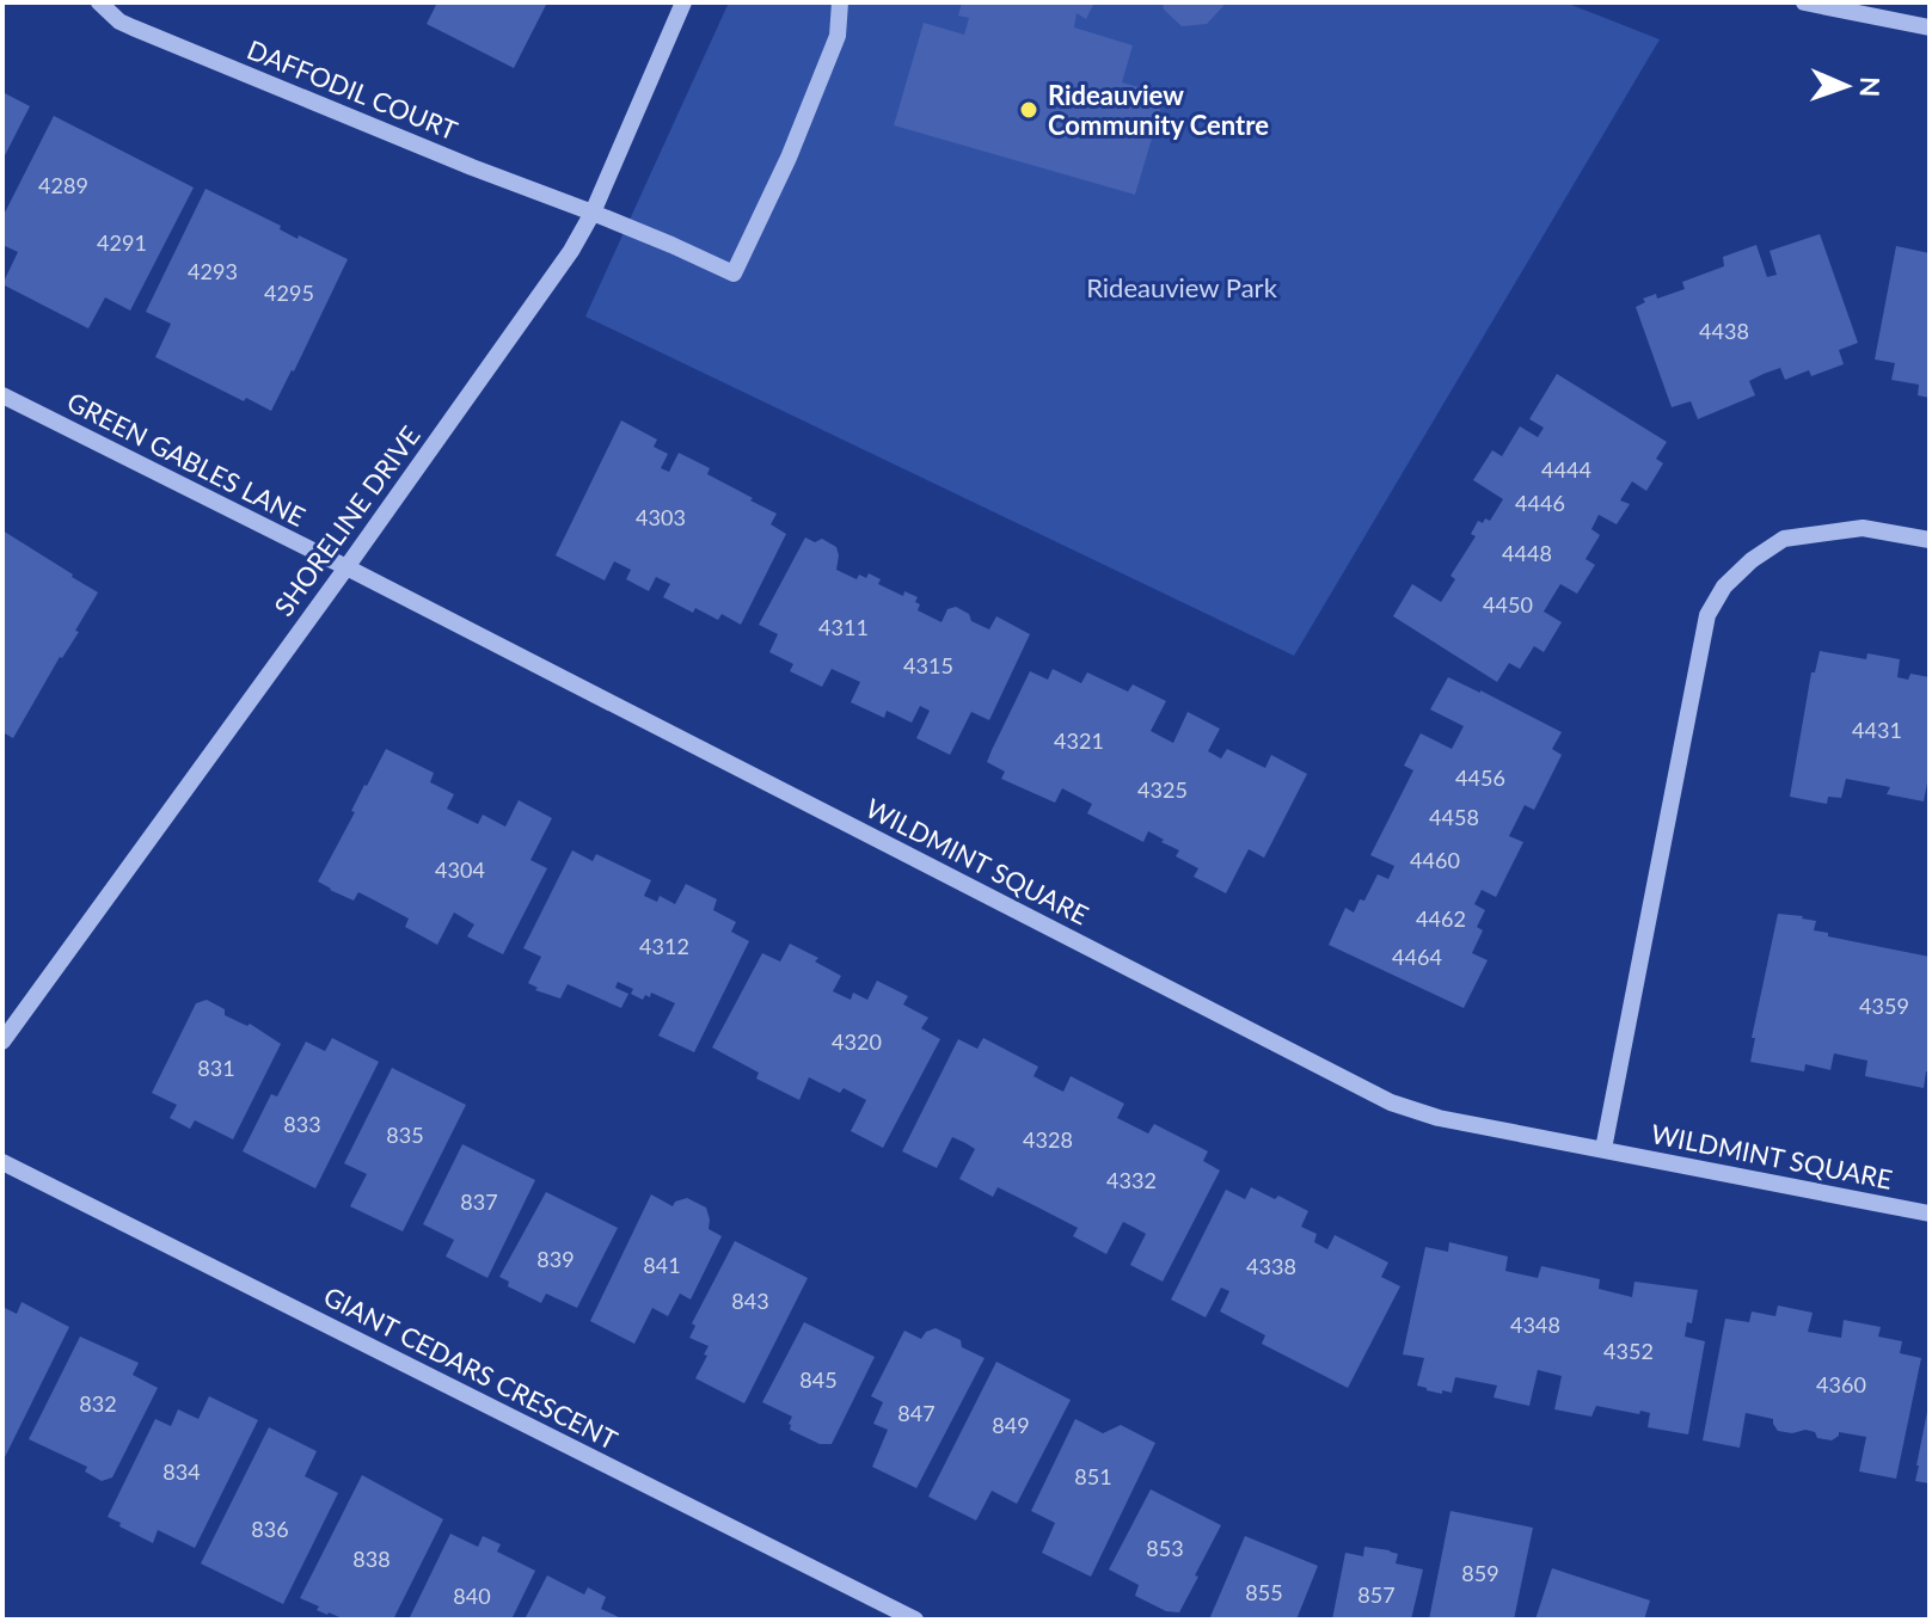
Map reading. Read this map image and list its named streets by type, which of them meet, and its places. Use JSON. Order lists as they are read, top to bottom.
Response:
{
  "streets": {
    "street": [
      "DAFFODIL COURT",
      "GREEN GABLES LANE",
      "SHORELINE DRIVE",
      "WILDMINT SQUARE",
      "GIANT CEDARS CRESCENT"
    ]
  },
  "crossings": [
    ["DAFFODIL COURT", "SHORELINE DRIVE"],
    ["GREEN GABLES LANE", "SHORELINE DRIVE"],
    ["GREEN GABLES LANE", "WILDMINT SQUARE"],
    ["SHORELINE DRIVE", "WILDMINT SQUARE"]
  ],
  "parks": ["Rideauview Park"],
  "places": ["Rideauview Community Centre"],
  "house_numbers": [
    "4289",
    "4291",
    "4293",
    "4295",
    "4438",
    "4444",
    "4446",
    "4303",
    "4448",
    "4450",
    "4311",
    "4315",
    "4431",
    "4321",
    "4456",
    "4325",
    "4458",
    "4460",
    "4304",
    "4462",
    "4312",
    "4464",
    "4359",
    "4320",
    "831",
    "833",
    "835",
    "4328",
    "4332",
    "837",
    "839",
    "841",
    "4338",
    "843",
    "4348",
    "4352",
    "845",
    "4360",
    "832",
    "847",
    "849",
    "834",
    "851",
    "836",
    "853",
    "838",
    "859",
    "855",
    "857",
    "840"
  ],
  "north": "right"
}
